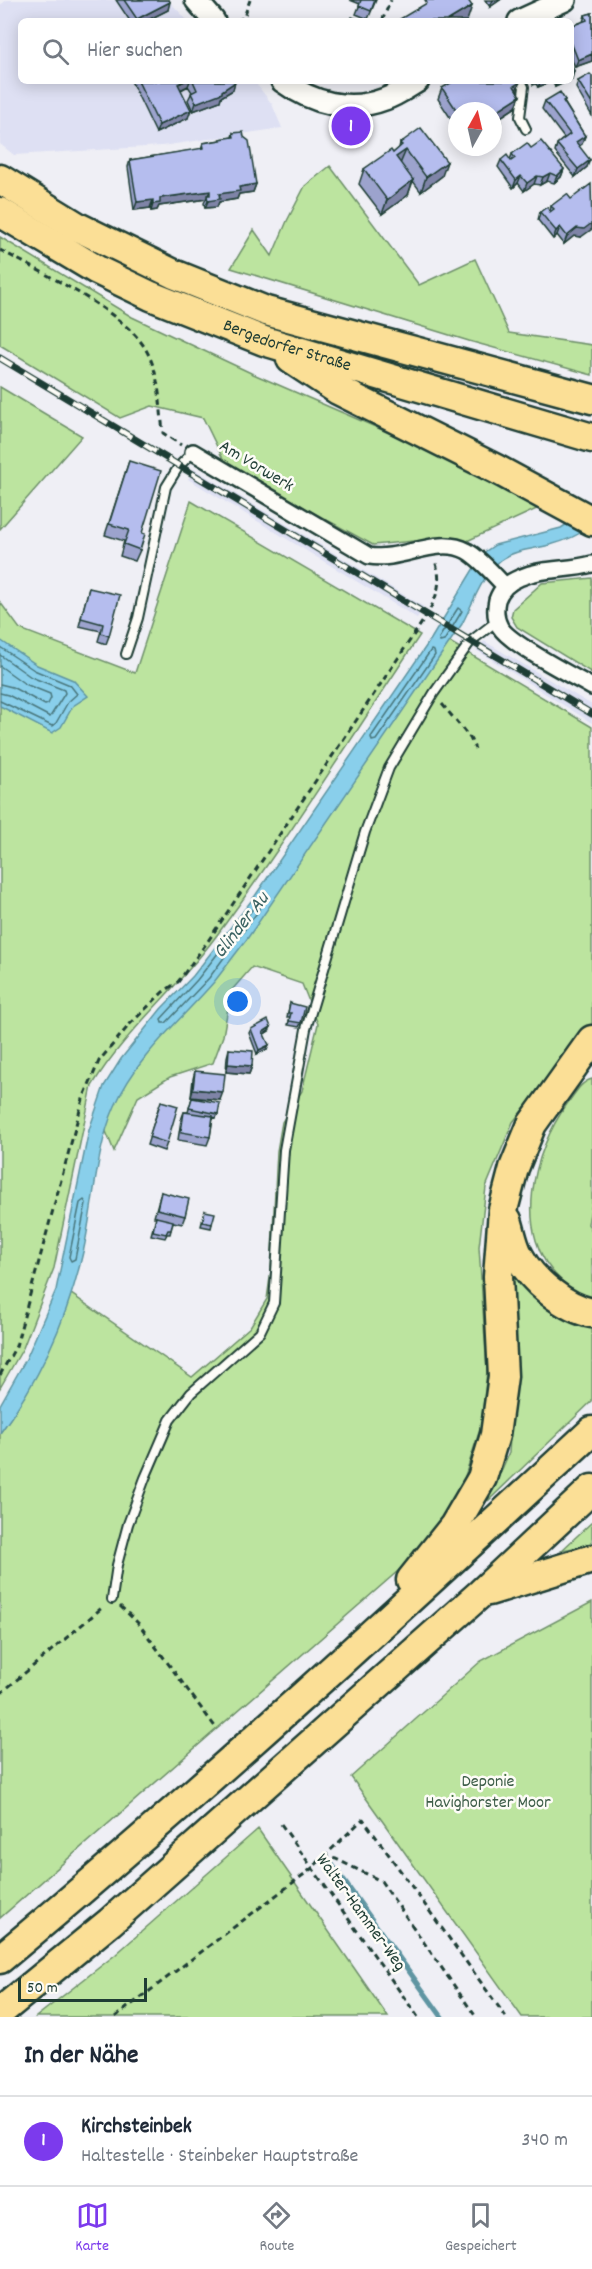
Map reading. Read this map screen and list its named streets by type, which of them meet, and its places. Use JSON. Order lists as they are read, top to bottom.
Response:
{
  "streets": {
    "highway": ["Bergedorfer Straße"],
    "street": ["Am Vorwerk"],
    "path": ["Walter-Hammer-Weg"]
  },
  "water": ["Glinder Au"],
  "parks": ["Deponie Havighorster Moor"],
  "scale_bar": "50 m",
  "north": "top",
  "page": {
    "search": "Hier suchen",
    "pins": "1",
    "scale": "50 m",
    "heading": "In der Nähe",
    "list": [
      {
        "mark": "1",
        "name": "Kirchsteinbek",
        "note": "Haltestelle · Steinbeker Hauptstraße",
        "value": "340 m"
      }
    ],
    "nav": ["Karte", "Route", "Gespeichert"]
  }
}
